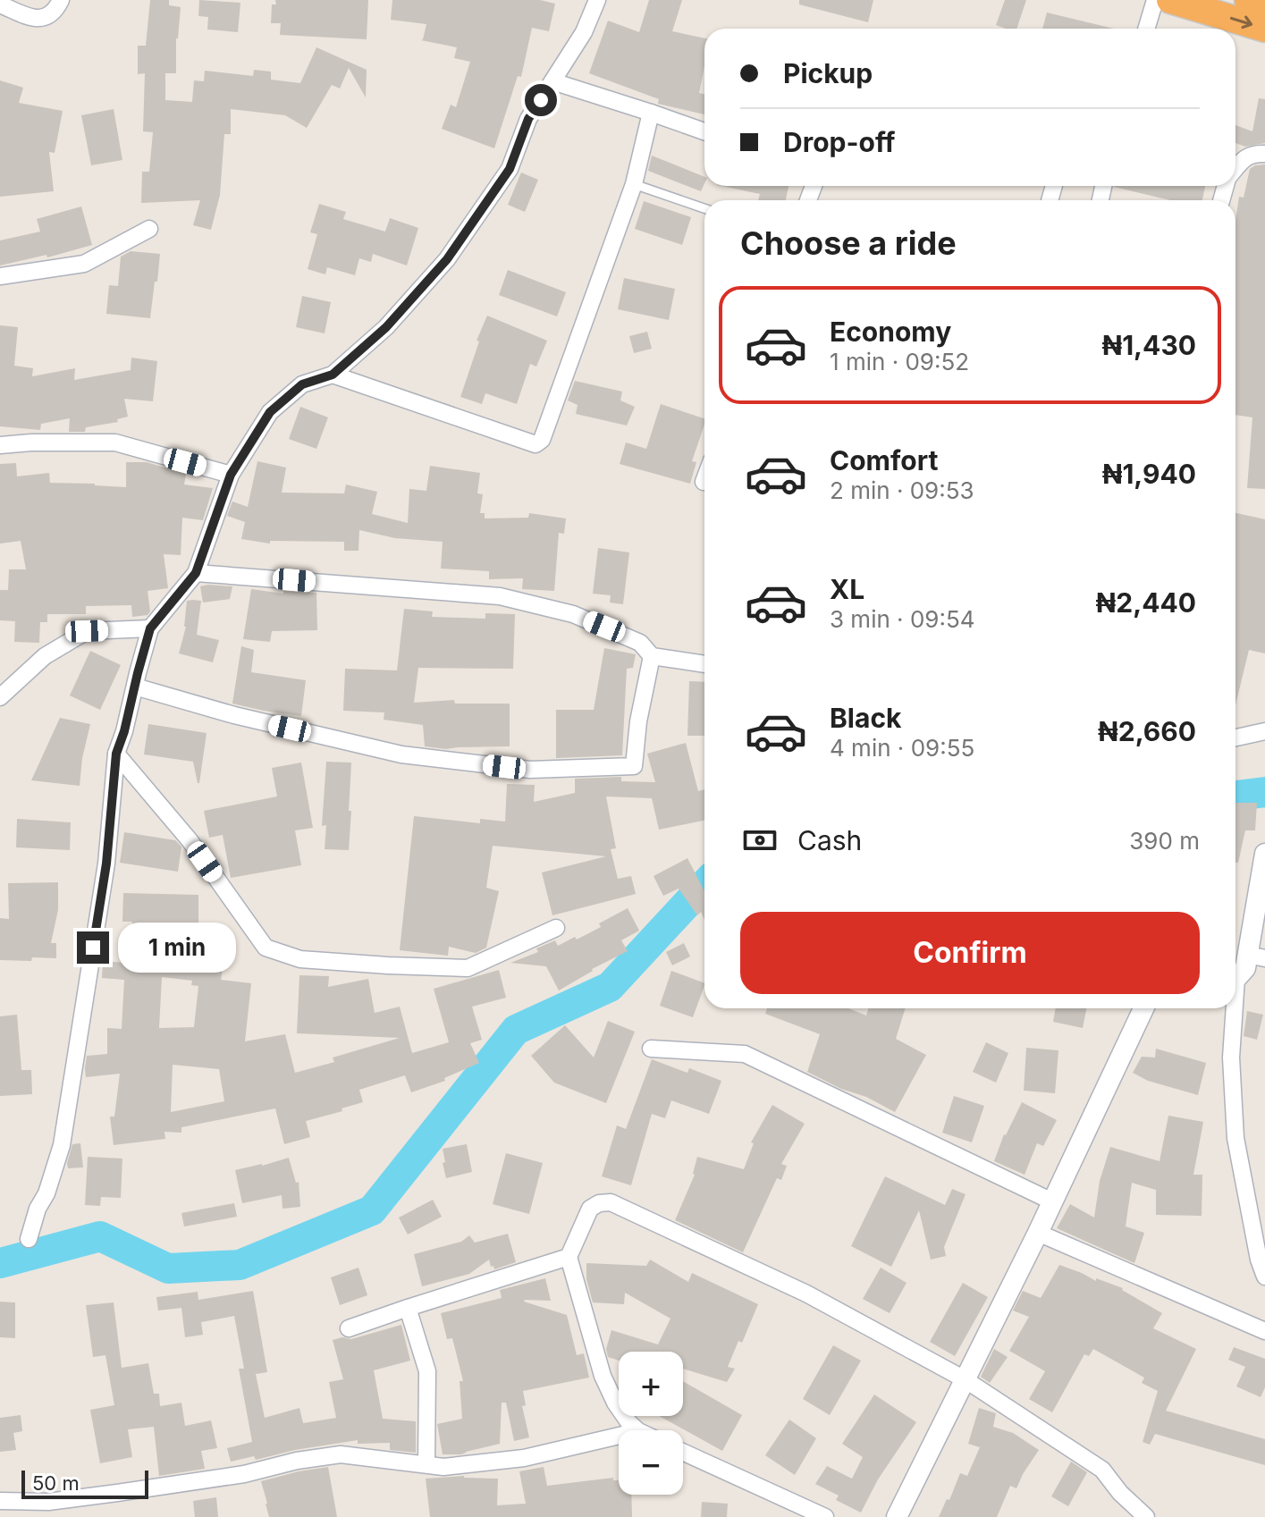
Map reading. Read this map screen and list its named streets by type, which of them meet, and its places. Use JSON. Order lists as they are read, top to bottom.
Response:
{
  "scale_bar": "50 m",
  "page": {
    "banner": ["Pickup", "Drop-off"],
    "heading": "Choose a ride",
    "list": [
      {
        "name": "Economy",
        "note": "1 min · 09:52",
        "value": "₦1,430"
      },
      {
        "name": "Comfort",
        "note": "2 min · 09:53",
        "value": "₦1,940"
      },
      {
        "name": "XL",
        "note": "3 min · 09:54",
        "value": "₦2,440"
      },
      {
        "name": "Black",
        "note": "4 min · 09:55",
        "value": "₦2,660"
      }
    ],
    "pay": ["Cash", "390 m"],
    "buttons": "Confirm",
    "bubble": "1 min",
    "map_buttons": ["+", "−"],
    "scale": "50 m"
  }
}
